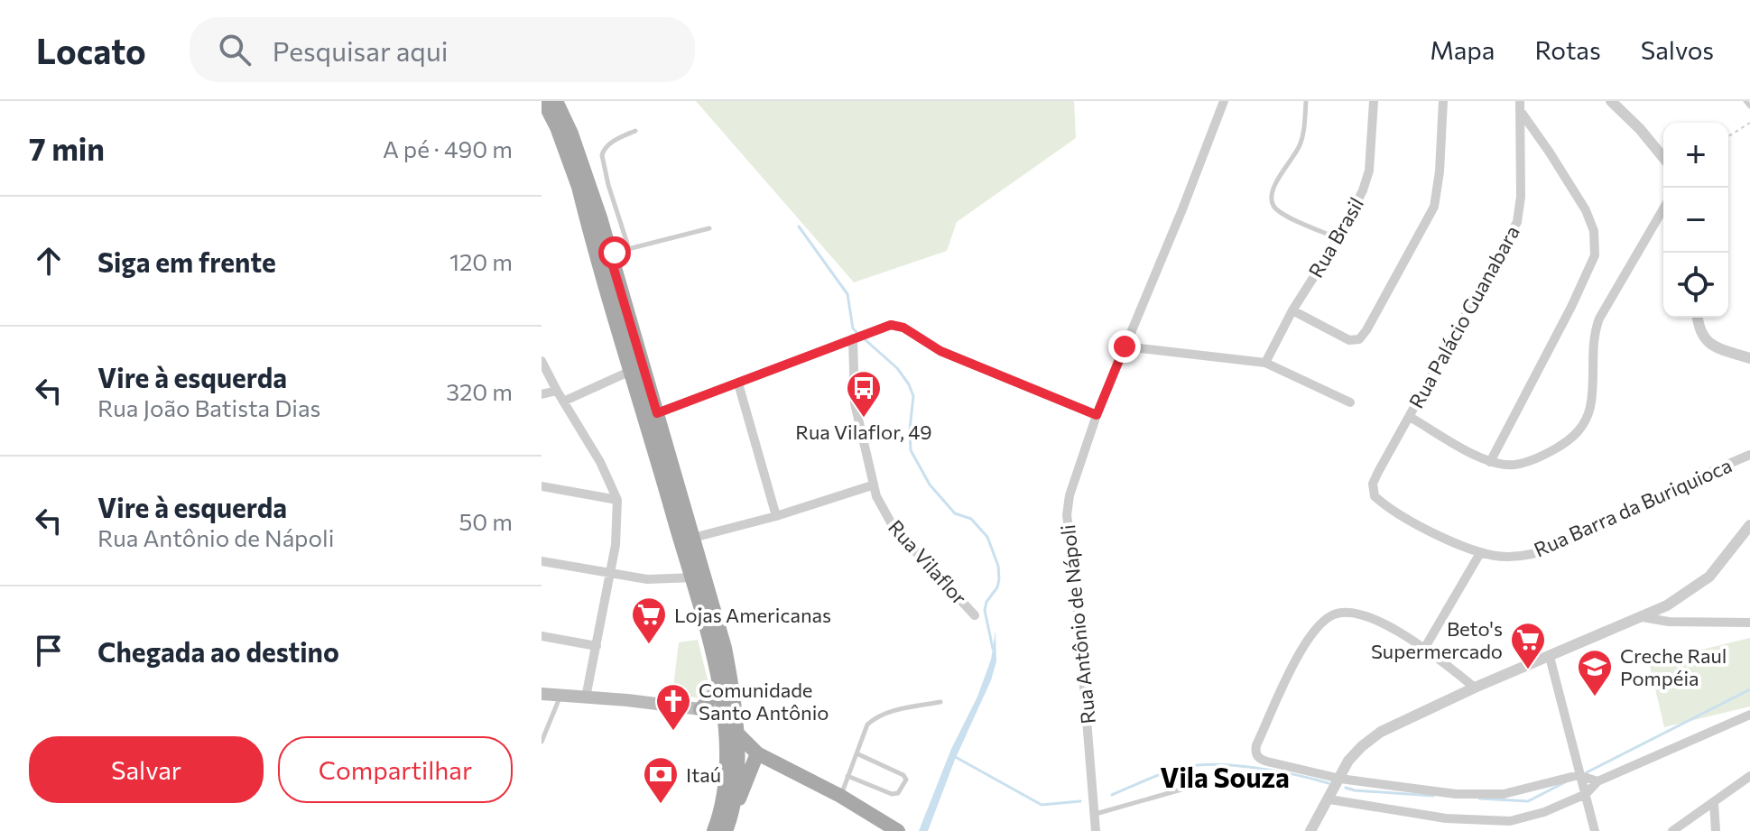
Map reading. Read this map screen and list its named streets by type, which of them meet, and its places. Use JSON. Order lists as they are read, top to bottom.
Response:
{
  "streets": {
    "street": [
      "Rua Brasil",
      "Rua Palácio Guanabara",
      "Rua Barra da Buriquioca",
      "Rua Vilaflor",
      "Rua Antônio de Nápoli"
    ]
  },
  "crossings": [
    ["Rua Palácio Guanabara", "Rua Barra da Buriquioca"]
  ],
  "districts": ["Vila Souza"],
  "places": {
    "bus stop": ["Rua Vilaflor, 49"],
    "supermarket": ["Lojas Americanas", "Beto's Supermercado"],
    "school or university": ["Creche Raul Pompéia"],
    "church": ["Comunidade Santo Antônio"],
    "bank": ["Itaú"]
  },
  "page": {
    "header": "Locato",
    "search": "Pesquisar aqui",
    "nav": ["Mapa", "Rotas", "Salvos"],
    "heading": ["7 min", "A pé · 490 m"],
    "map_buttons": ["+", "−"],
    "list": [
      ["Siga em frente", "120 m"],
      ["Vire à esquerda", "Rua João Batista Dias", "320 m"],
      ["Vire à esquerda", "Rua Antônio de Nápoli", "50 m"],
      "Chegada ao destino"
    ],
    "buttons": ["Salvar", "Compartilhar"]
  }
}
